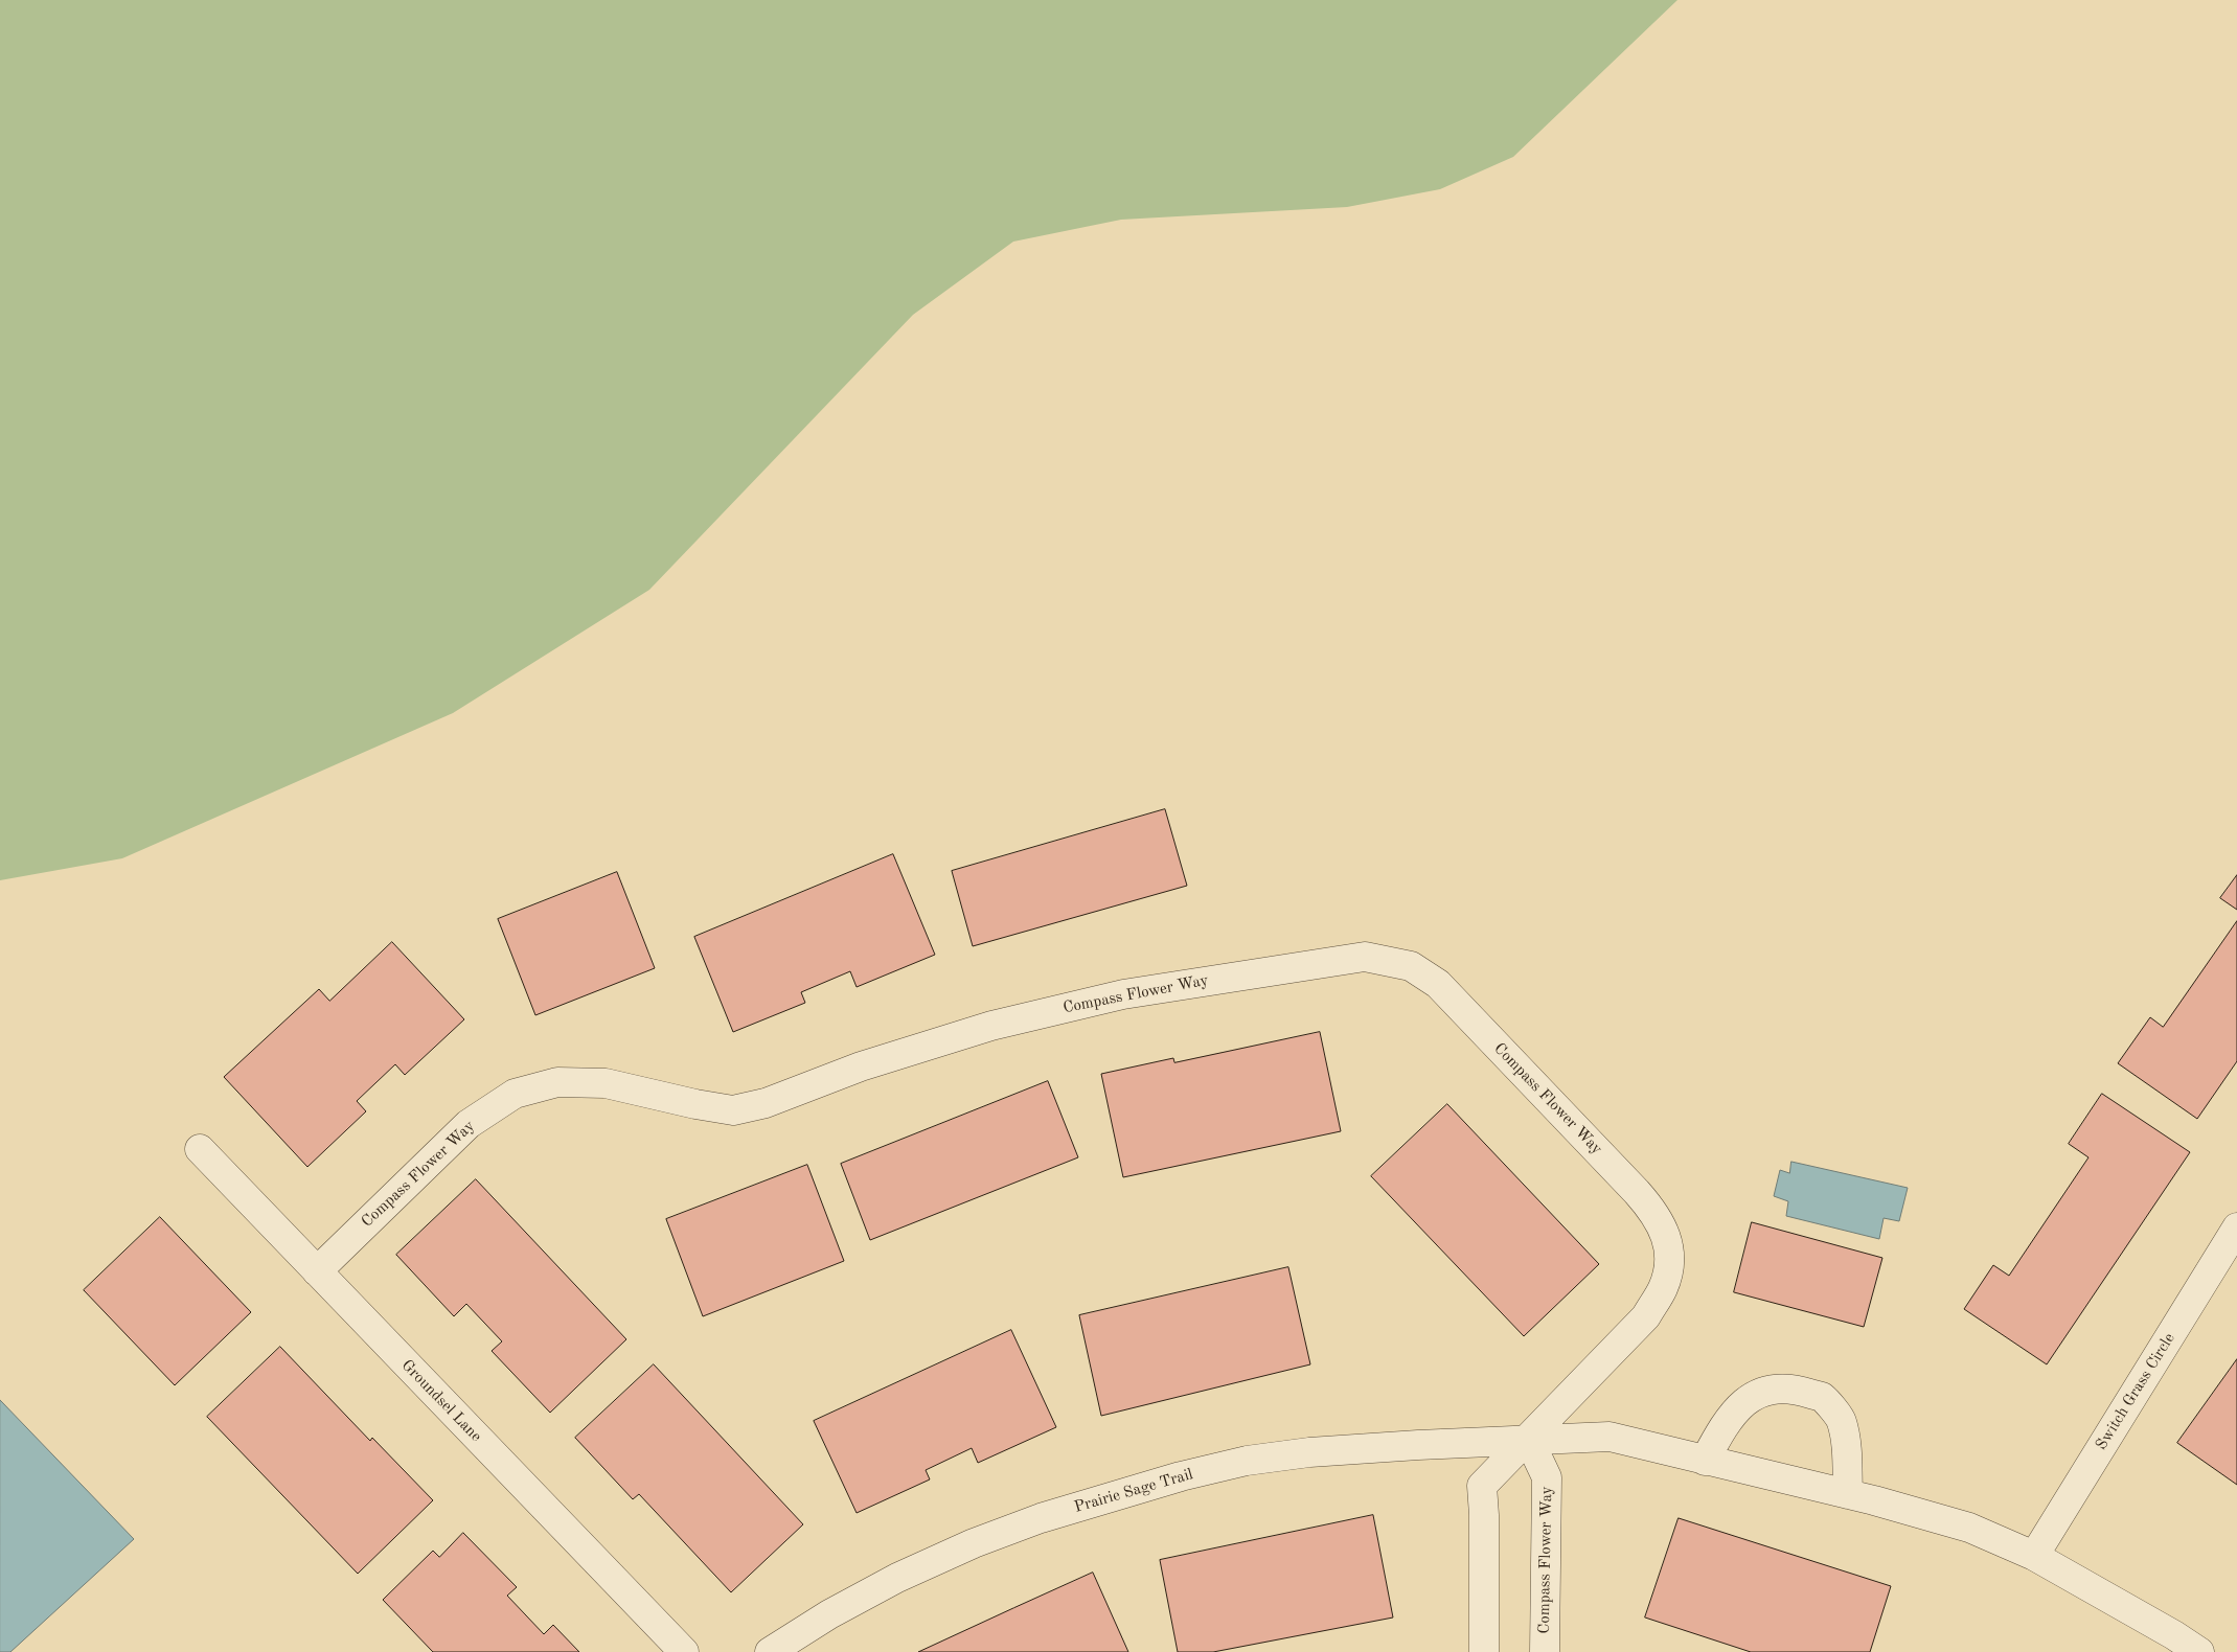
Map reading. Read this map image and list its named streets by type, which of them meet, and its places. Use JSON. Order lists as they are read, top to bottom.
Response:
{
  "streets": {
    "street": [
      "Compass Flower Way",
      "Switch Grass Circle",
      "Groundsel Lane",
      "Prairie Sage Trail"
    ]
  },
  "crossings": [
    ["Compass Flower Way", "Groundsel Lane"],
    ["Compass Flower Way", "Prairie Sage Trail"]
  ]
}
